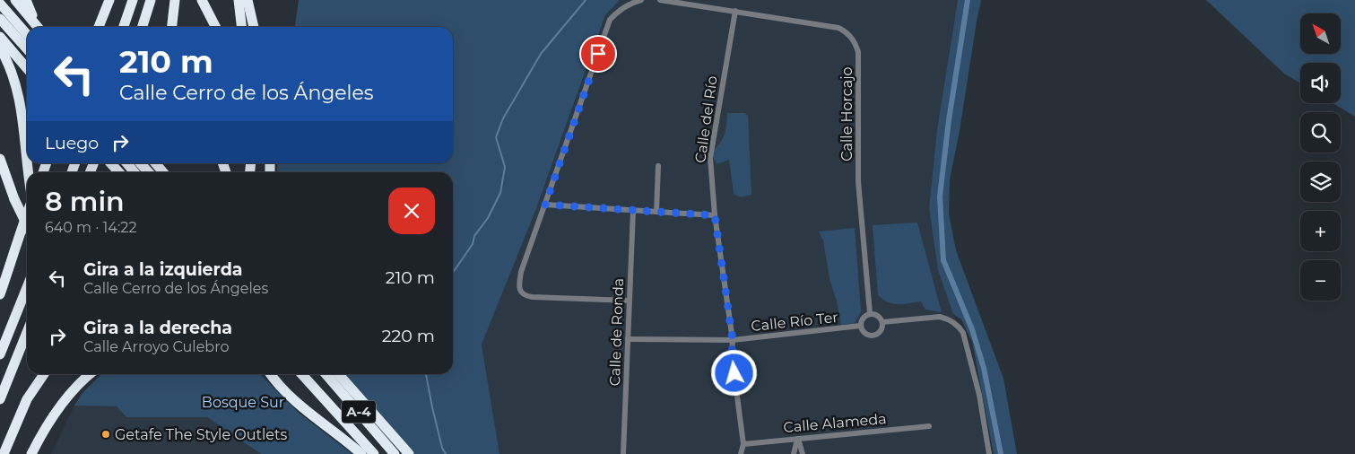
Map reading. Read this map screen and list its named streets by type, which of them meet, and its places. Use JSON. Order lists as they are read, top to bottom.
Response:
{
  "streets": {
    "highway": ["A-4"],
    "street": [
      "Calle Horcajo",
      "Calle del Río",
      "Calle Río Ter",
      "Calle de Ronda",
      "Calle Alameda"
    ]
  },
  "crossings": [
    ["Calle Horcajo", "Calle del Río"],
    ["Calle Horcajo", "Calle Río Ter"],
    ["Calle del Río", "Calle Río Ter"],
    ["Calle del Río", "Calle Alameda"],
    ["Calle Río Ter", "Calle de Ronda"]
  ],
  "parks": ["Bosque Sur"],
  "places": ["Getafe The Style Outlets"],
  "north": "top left",
  "page": {
    "map_buttons": ["+", "−"],
    "turn": ["210 m", "Calle Cerro de los Ángeles"],
    "then": "Luego",
    "heading": ["8 min", "640 m · 14:22"],
    "list": [
      {
        "name": "Gira a la izquierda",
        "note": "Calle Cerro de los Ángeles",
        "value": "210 m"
      },
      {
        "name": "Gira a la derecha",
        "note": "Calle Arroyo Culebro",
        "value": "220 m"
      }
    ]
  }
}
